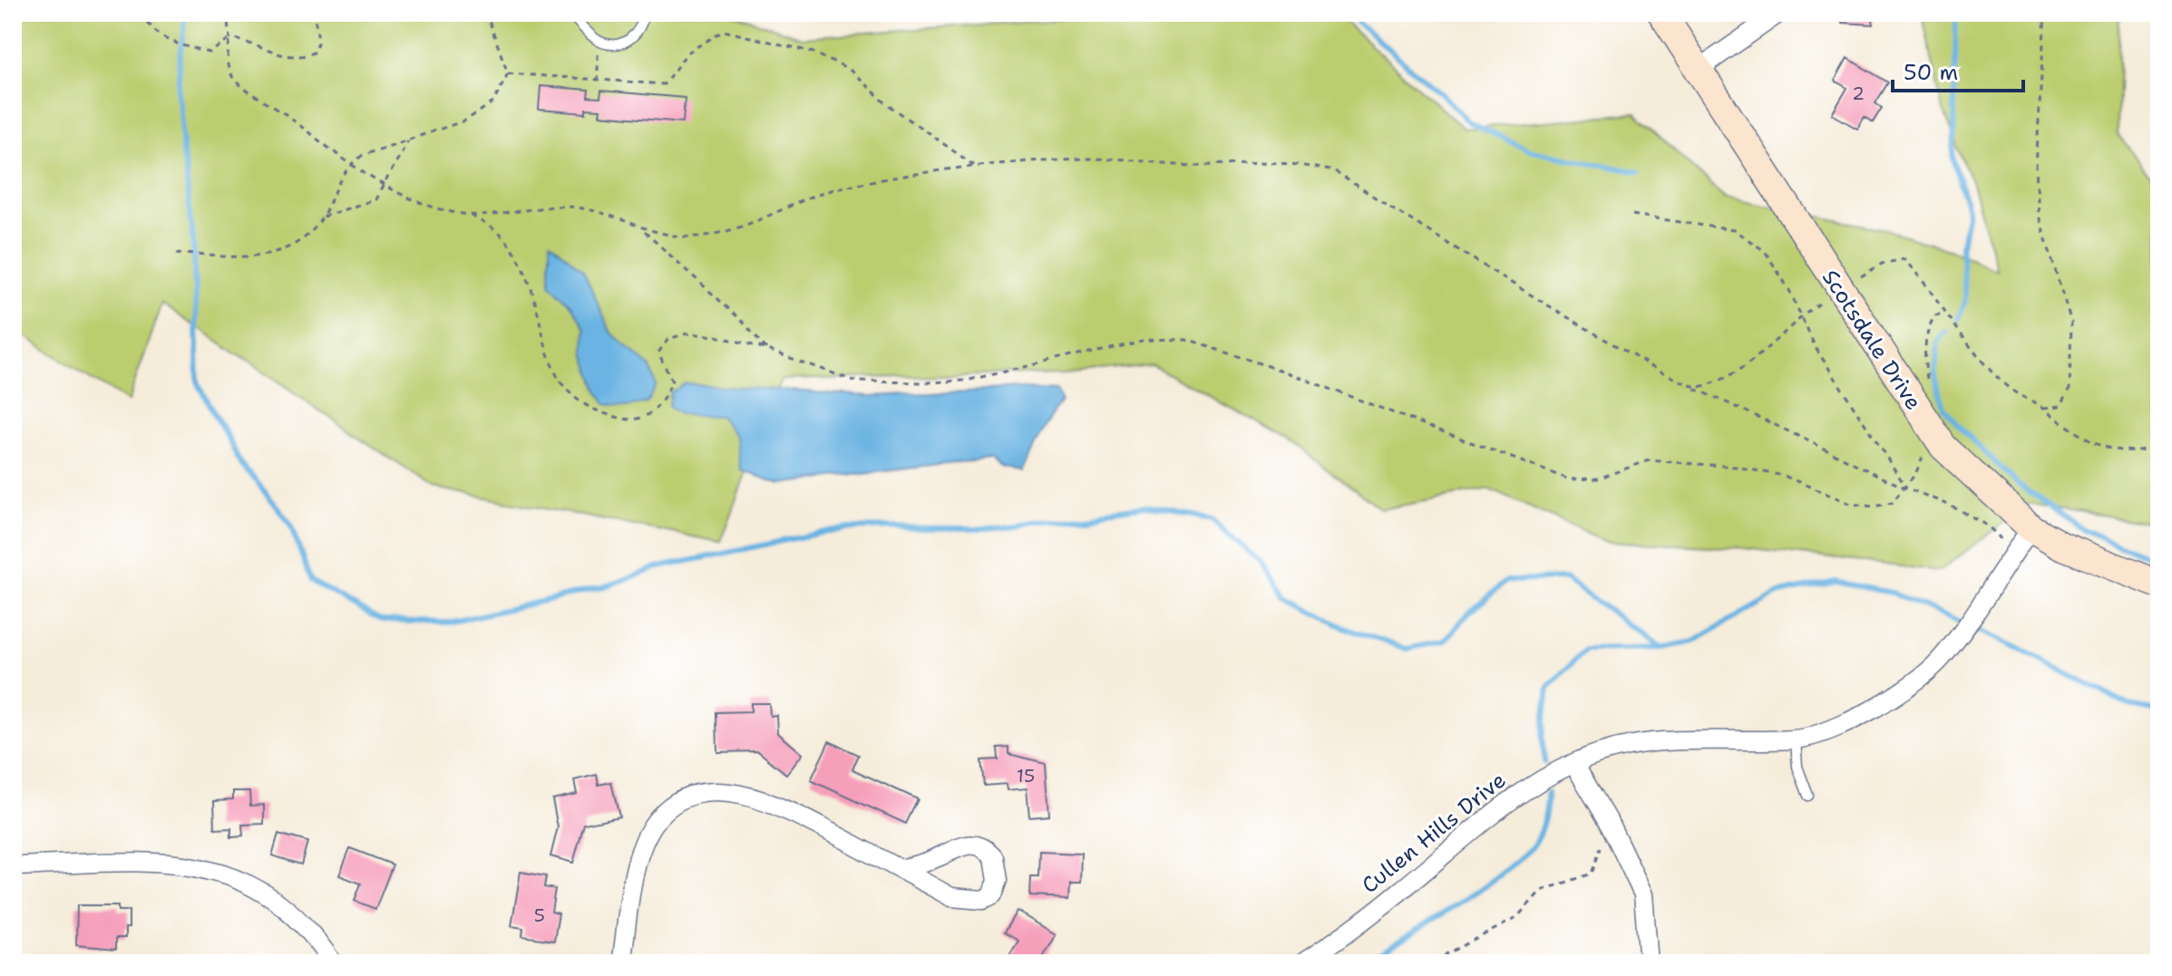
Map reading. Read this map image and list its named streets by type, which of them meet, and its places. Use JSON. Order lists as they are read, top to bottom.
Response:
{
  "streets": {
    "street": ["Scotsdale Drive", "Cullen Hills Drive"]
  },
  "crossings": [
    ["Scotsdale Drive", "Cullen Hills Drive"]
  ],
  "house_numbers": ["2", "15", "5"],
  "scale_bar": "50 m"
}
